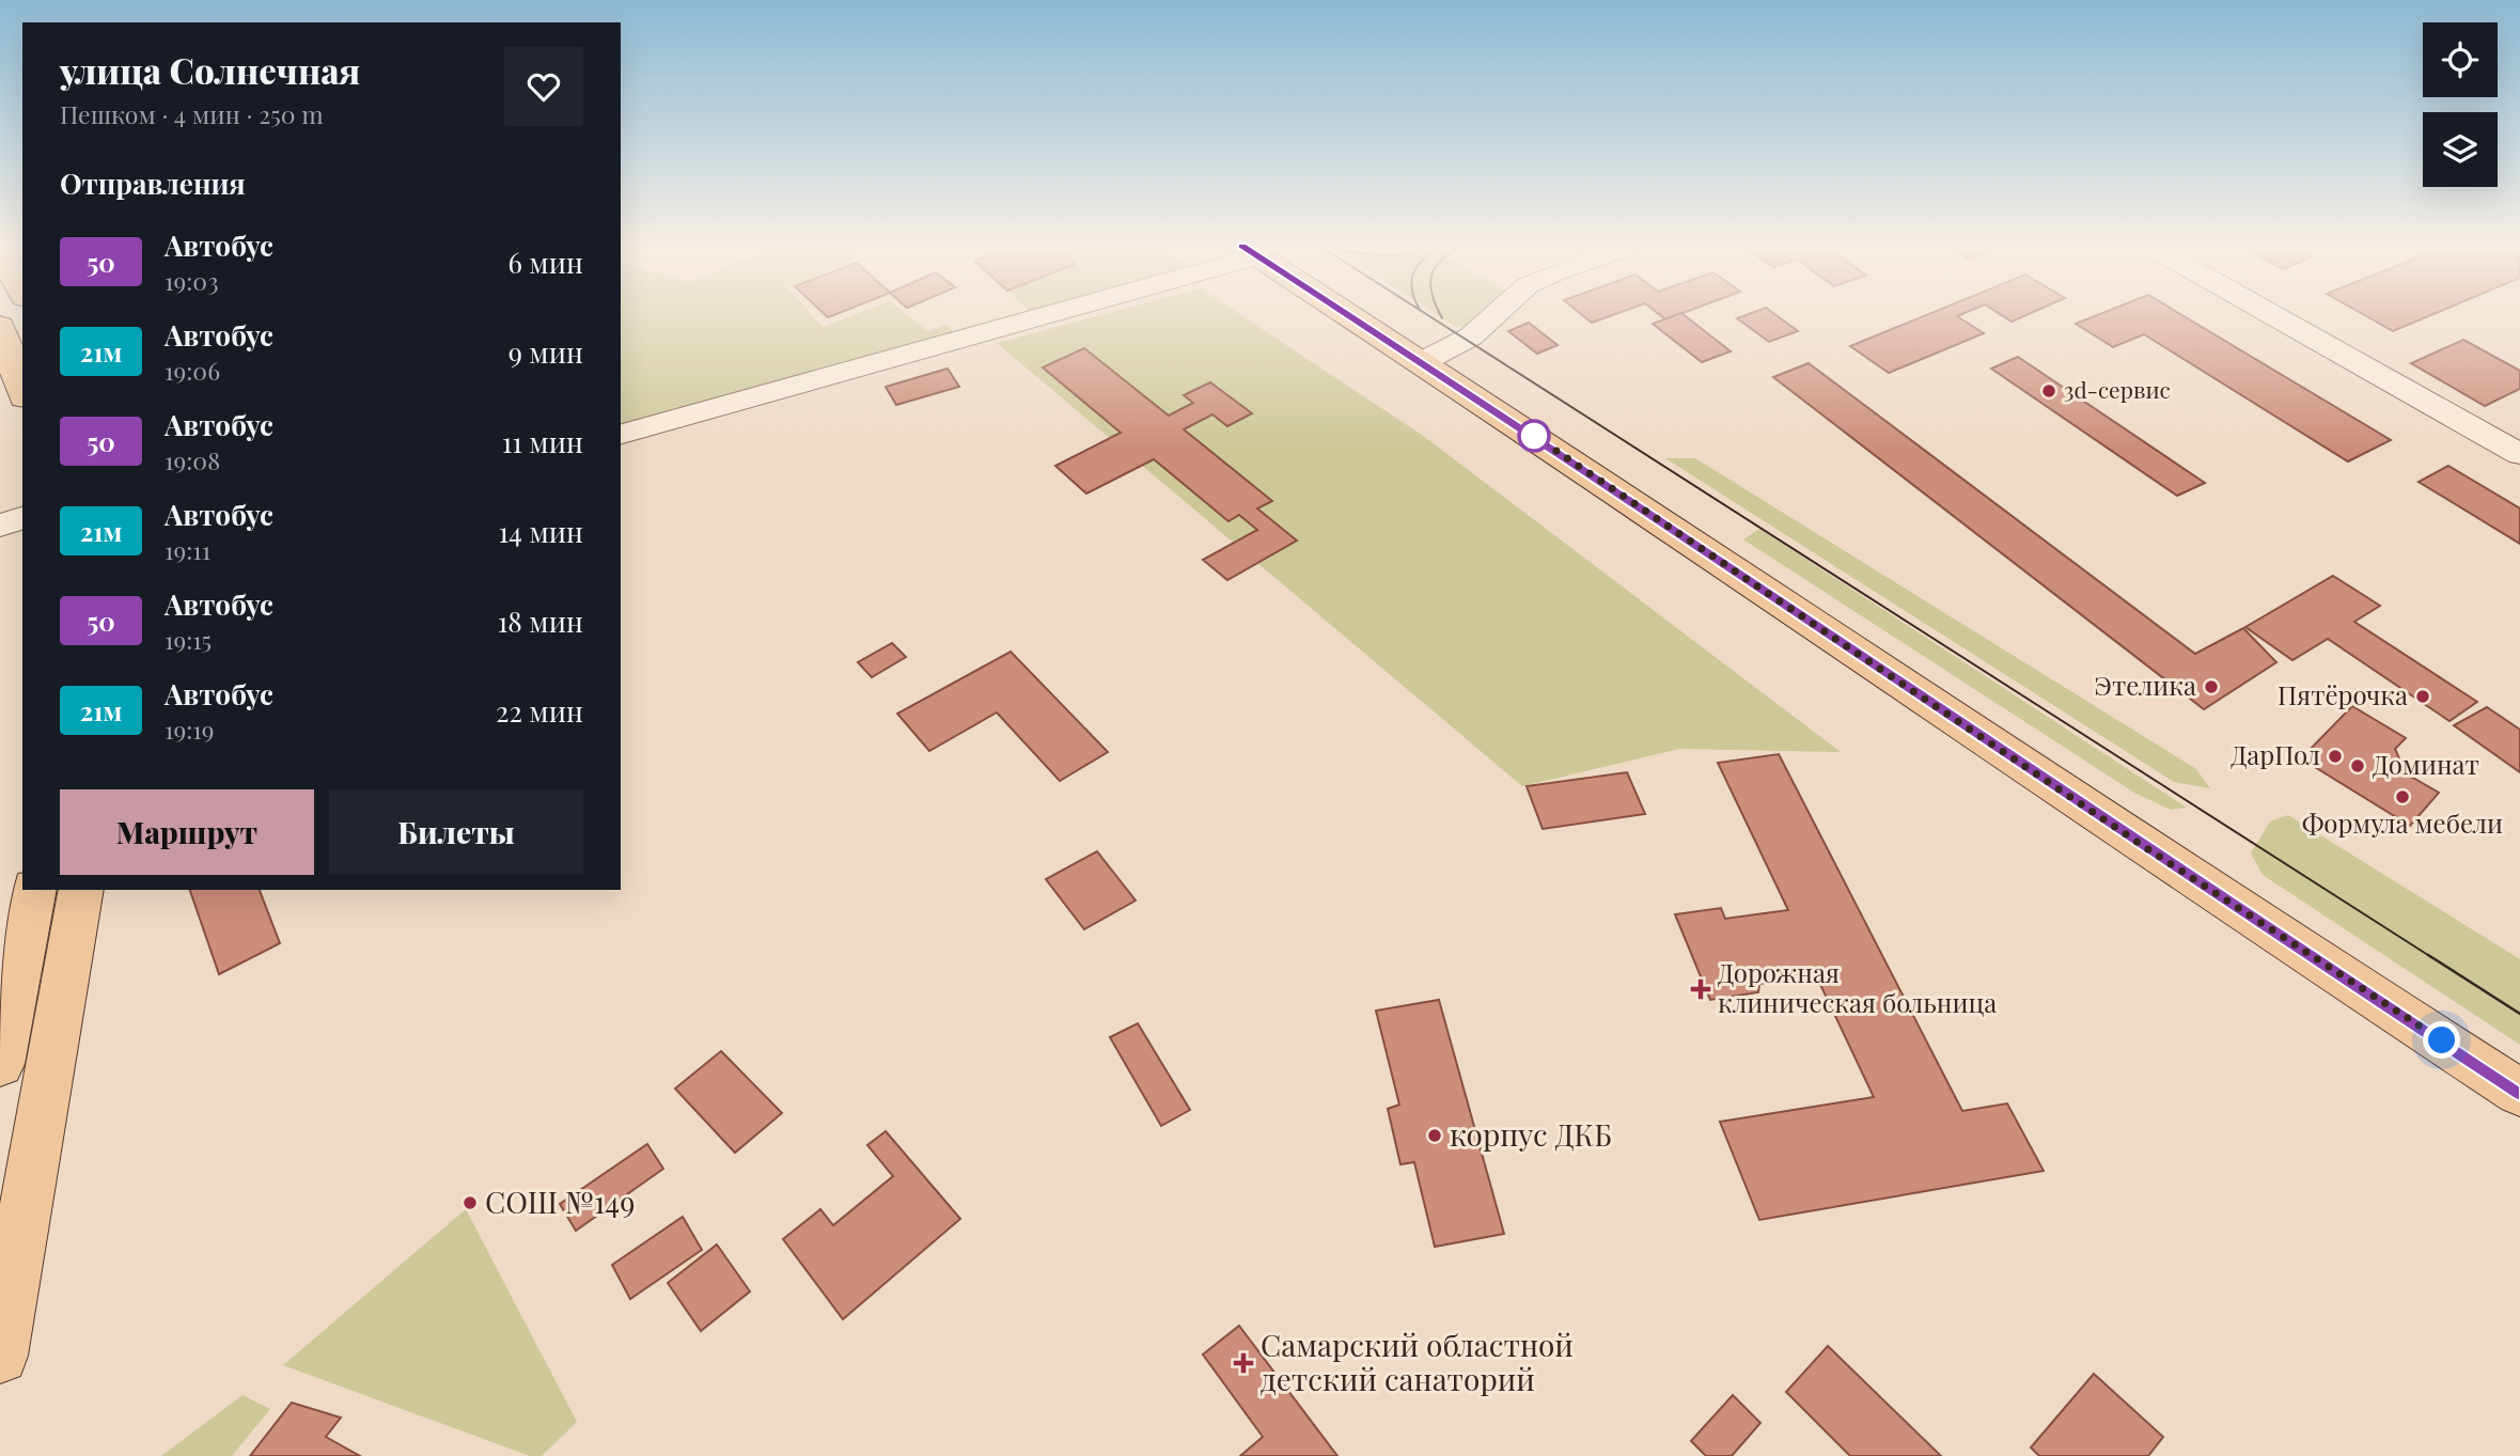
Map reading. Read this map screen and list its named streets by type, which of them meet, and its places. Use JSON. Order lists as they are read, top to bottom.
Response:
{
  "places": {
    "other": [
      "3d-сервис",
      "Этелика",
      "Пятёрочка",
      "ДарПол",
      "Доминат",
      "Формула мебели",
      "корпус ДКБ",
      "СОШ №149"
    ],
    "health": ["Дорожная клиническая больница", "Самарский областной детский санаторий"]
  },
  "lines": ["bus line 50"],
  "page": {
    "heading": [
      ["улица Солнечная", "Пешком · 4 мин · 250 m"],
      "Отправления"
    ],
    "list": [
      {
        "mark": "50",
        "name": "Автобус",
        "note": "19:03",
        "value": "6 мин"
      },
      {
        "mark": "21м",
        "name": "Автобус",
        "note": "19:06",
        "value": "9 мин"
      },
      {
        "mark": "50",
        "name": "Автобус",
        "note": "19:08",
        "value": "11 мин"
      },
      {
        "mark": "21м",
        "name": "Автобус",
        "note": "19:11",
        "value": "14 мин"
      },
      {
        "mark": "50",
        "name": "Автобус",
        "note": "19:15",
        "value": "18 мин"
      },
      {
        "mark": "21м",
        "name": "Автобус",
        "note": "19:19",
        "value": "22 мин"
      }
    ],
    "buttons": ["Маршрут", "Билеты"]
  }
}
